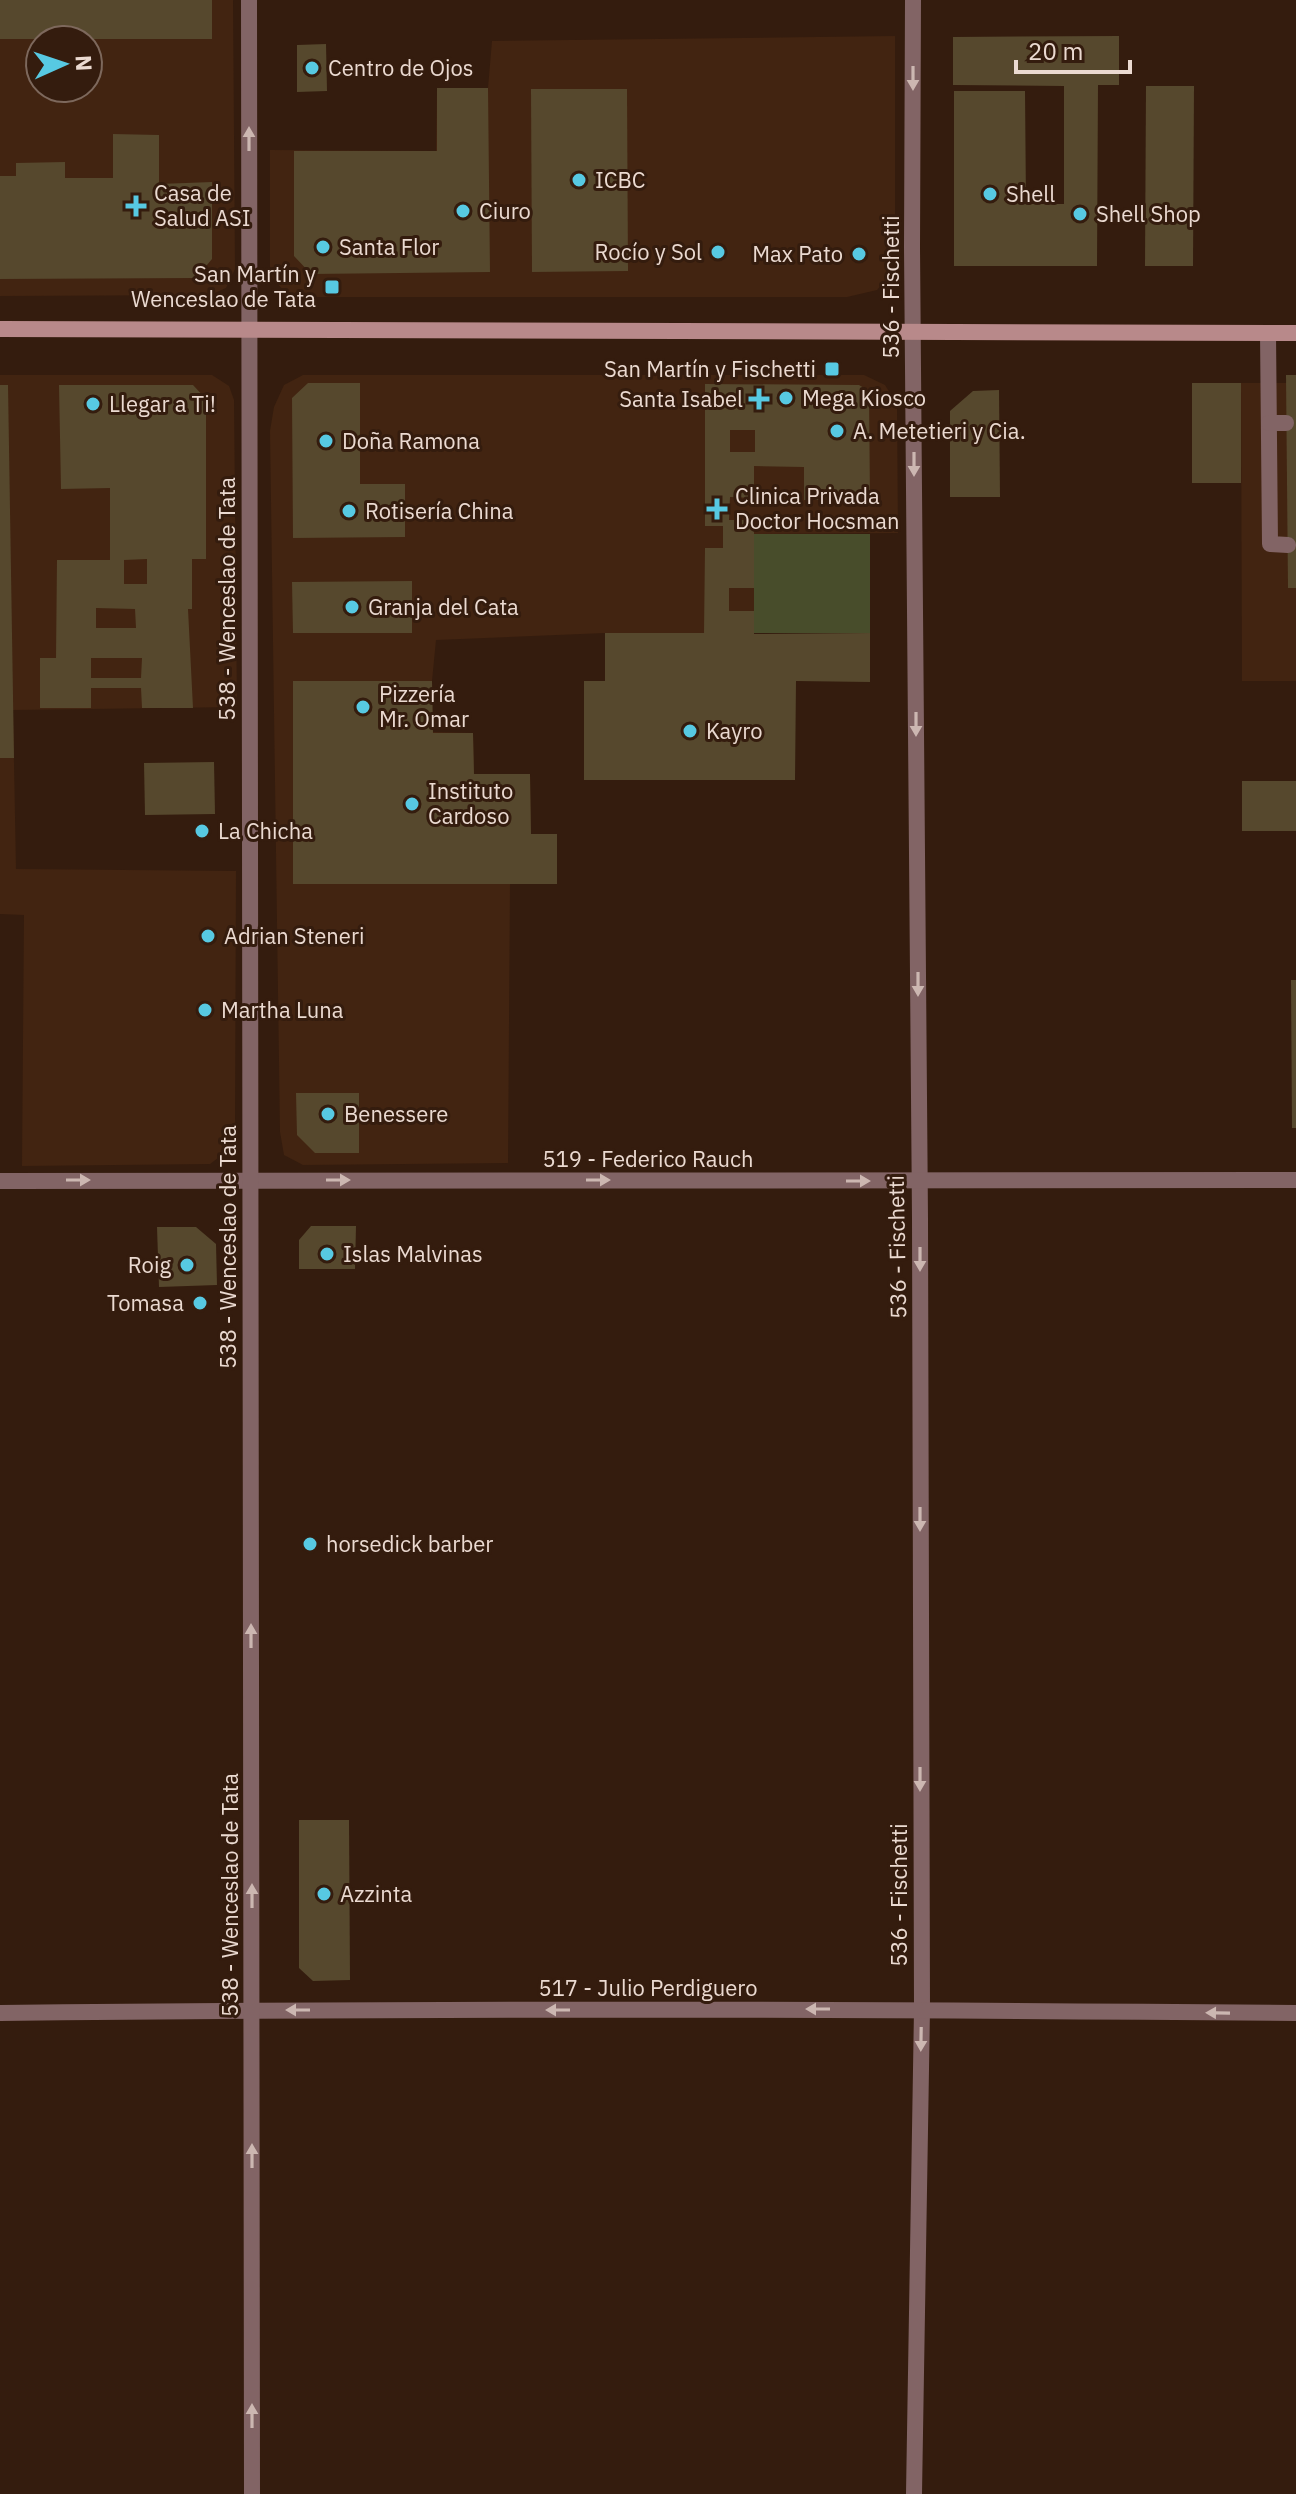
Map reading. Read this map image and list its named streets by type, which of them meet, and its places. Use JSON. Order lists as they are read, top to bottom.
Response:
{
  "streets": {
    "street": [
      "536 - Fischetti",
      "538 - Wenceslao de Tata",
      "519 - Federico Rauch",
      "517 - Julio Perdiguero"
    ]
  },
  "crossings": [
    ["536 - Fischetti", "519 - Federico Rauch"],
    ["536 - Fischetti", "517 - Julio Perdiguero"],
    ["538 - Wenceslao de Tata", "519 - Federico Rauch"],
    ["538 - Wenceslao de Tata", "517 - Julio Perdiguero"]
  ],
  "one_way": [
    "536 - Fischetti",
    "538 - Wenceslao de Tata",
    "519 - Federico Rauch",
    "517 - Julio Perdiguero"
  ],
  "places": {
    "other": [
      "Centro de Ojos",
      "ICBC",
      "Shell",
      "Ciuro",
      "Shell Shop",
      "Santa Flor",
      "Rocío y Sol",
      "Max Pato",
      "Mega Kiosco",
      "Llegar a Ti!",
      "A. Metetieri y Cia.",
      "Doña Ramona",
      "Rotisería China",
      "Granja del Cata",
      "Pizzería Mr. Omar",
      "Kayro",
      "Instituto Cardoso",
      "La Chicha",
      "Adrian Steneri",
      "Martha Luna",
      "Benessere",
      "Islas Malvinas",
      "Roig",
      "Tomasa",
      "horsedick barber",
      "Azzinta"
    ],
    "health": ["Casa de Salud ASI", "Santa Isabel", "Clinica Privada Doctor Hocsman"],
    "transit": ["San Martín y Wenceslao de Tata", "San Martín y Fischetti"]
  },
  "scale_bar": "20 m",
  "north": "right"
}
